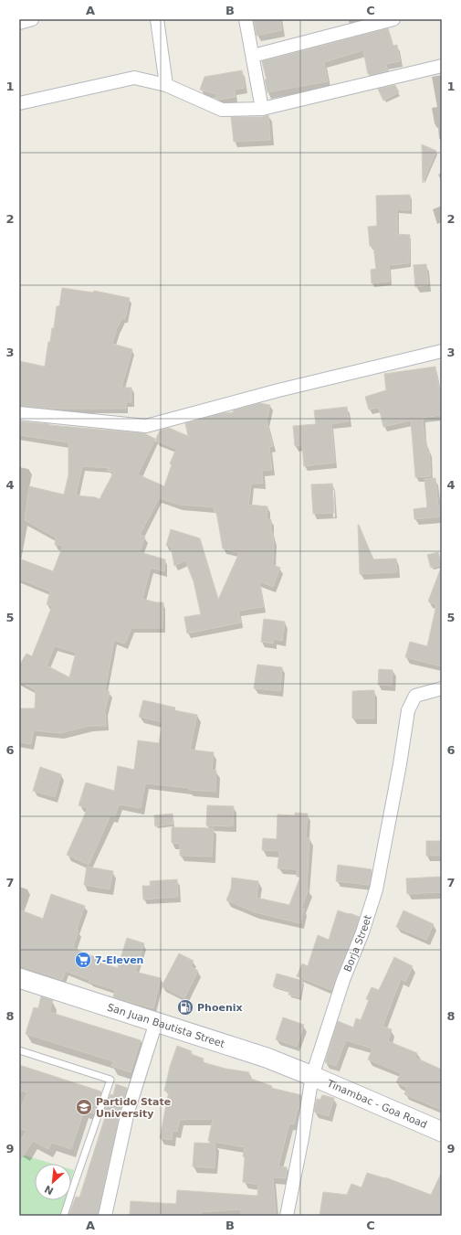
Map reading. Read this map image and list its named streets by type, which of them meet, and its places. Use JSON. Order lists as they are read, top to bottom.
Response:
{
  "streets": {
    "main road": ["San Juan Bautista Street", "Tinambac - Goa Road"],
    "street": ["Borja Street"]
  },
  "crossings": [
    ["Borja Street", "San Juan Bautista Street"],
    ["Borja Street", "Tinambac - Goa Road"],
    ["San Juan Bautista Street", "Tinambac - Goa Road"]
  ],
  "places": {
    "supermarket": ["7-Eleven"],
    "fuel station": ["Phoenix"],
    "school or university": ["Partido State University"]
  },
  "north": "bottom left",
  "grid": {
    "columns": ["A", "B", "C"],
    "rows": [
      "1",
      "2",
      "3",
      "4",
      "5",
      "6",
      "7",
      "8",
      "9"
    ]
  }
}
